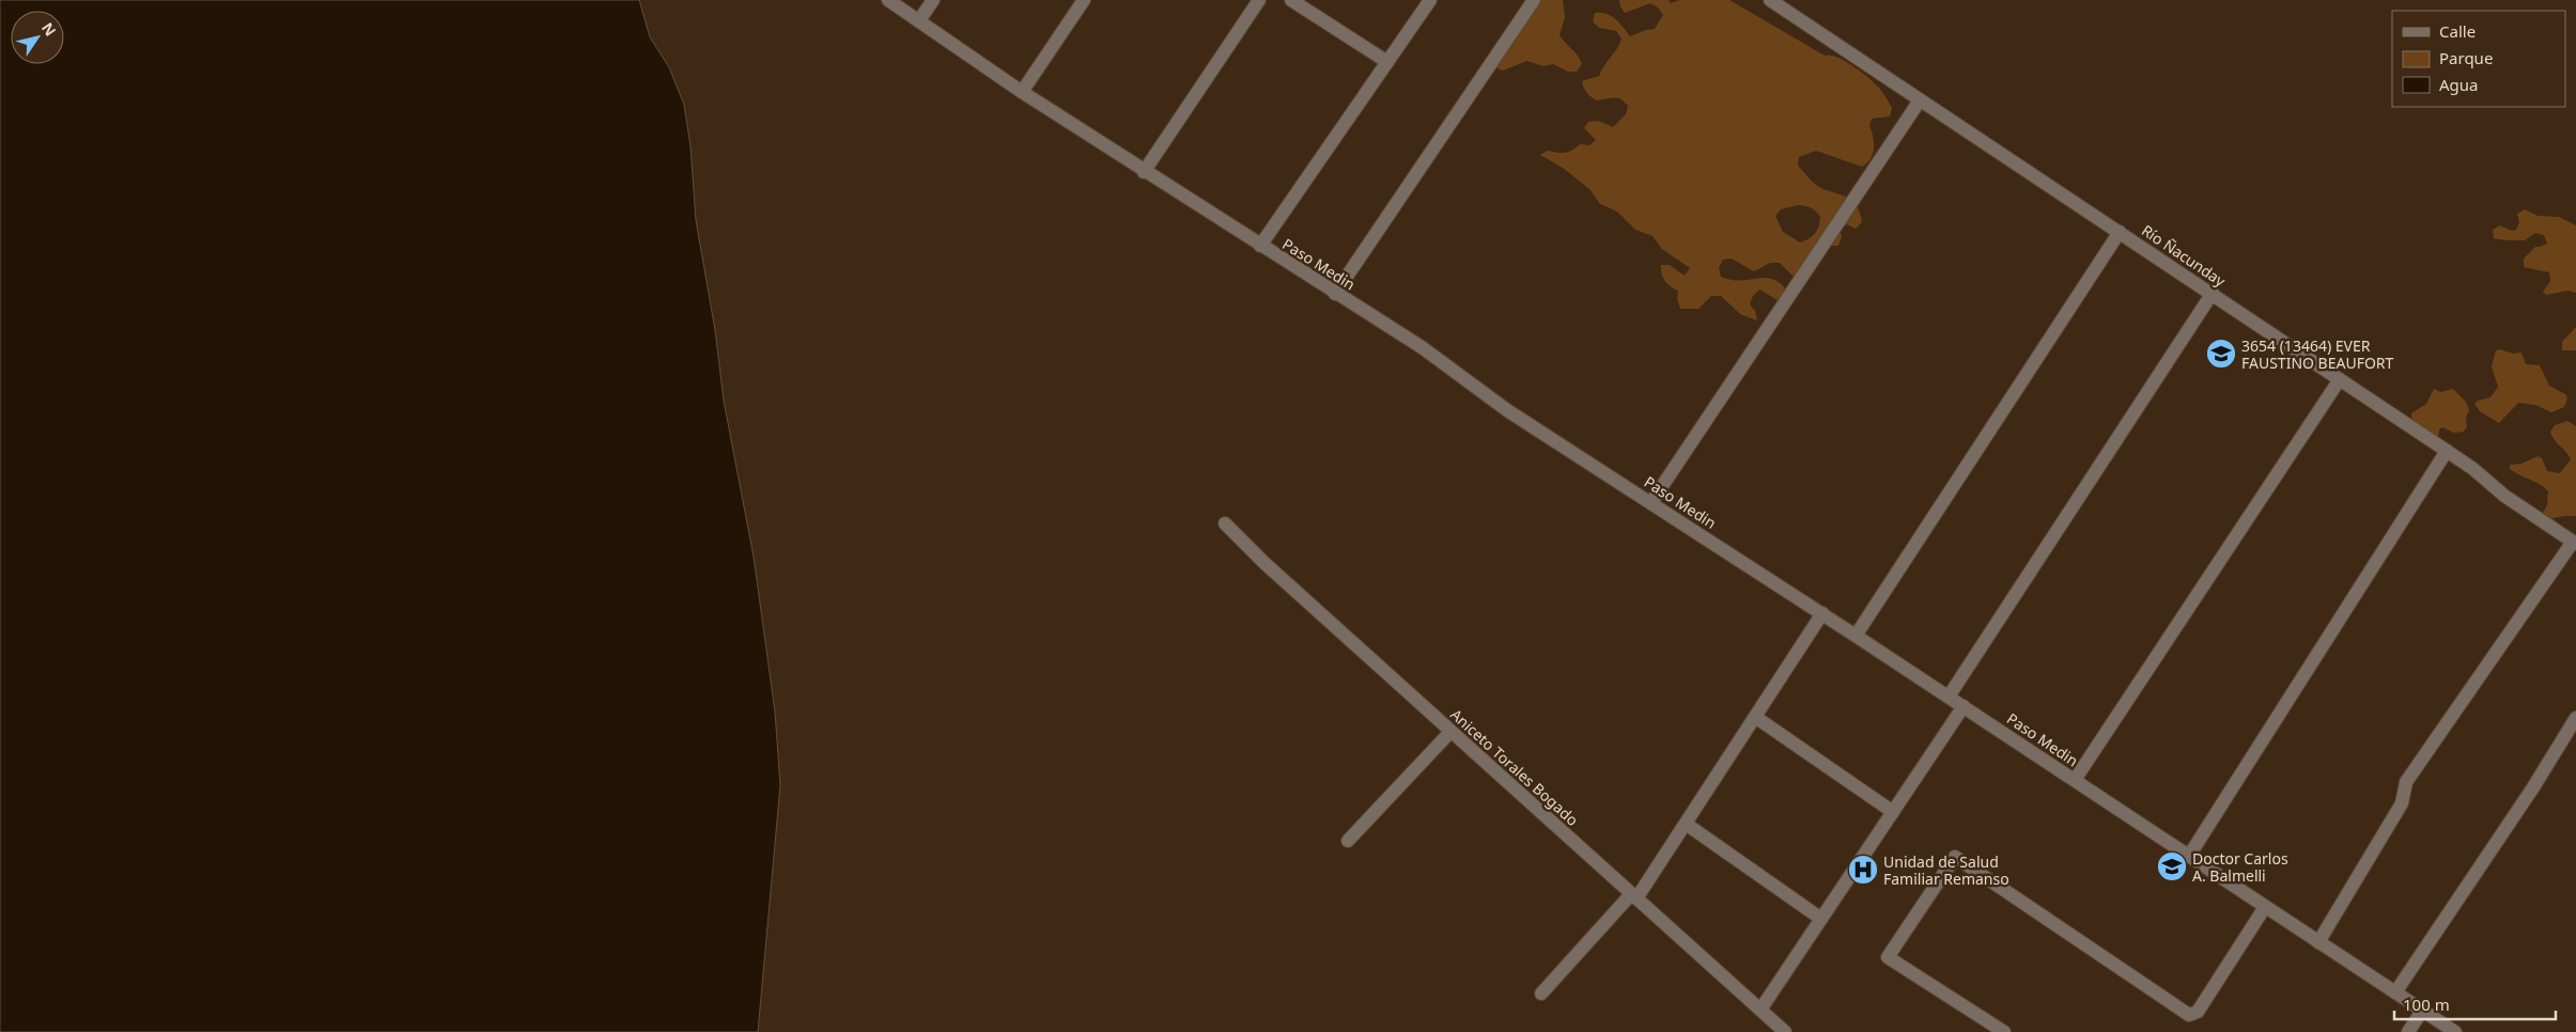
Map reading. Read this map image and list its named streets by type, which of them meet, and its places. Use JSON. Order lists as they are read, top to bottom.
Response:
{
  "streets": {
    "street": ["Río Ñacunday", "Paso Medin", "Aniceto Torales Bogado"]
  },
  "places": {
    "school or university": ["3654 (13464) EVER FAUSTINO BEAUFORT", "Doctor Carlos A. Balmelli"],
    "hospital": ["Unidad de Salud Familiar Remanso"]
  },
  "legend": ["Calle", "Parque", "Agua"],
  "scale_bar": "100 m",
  "north": "top right"
}
